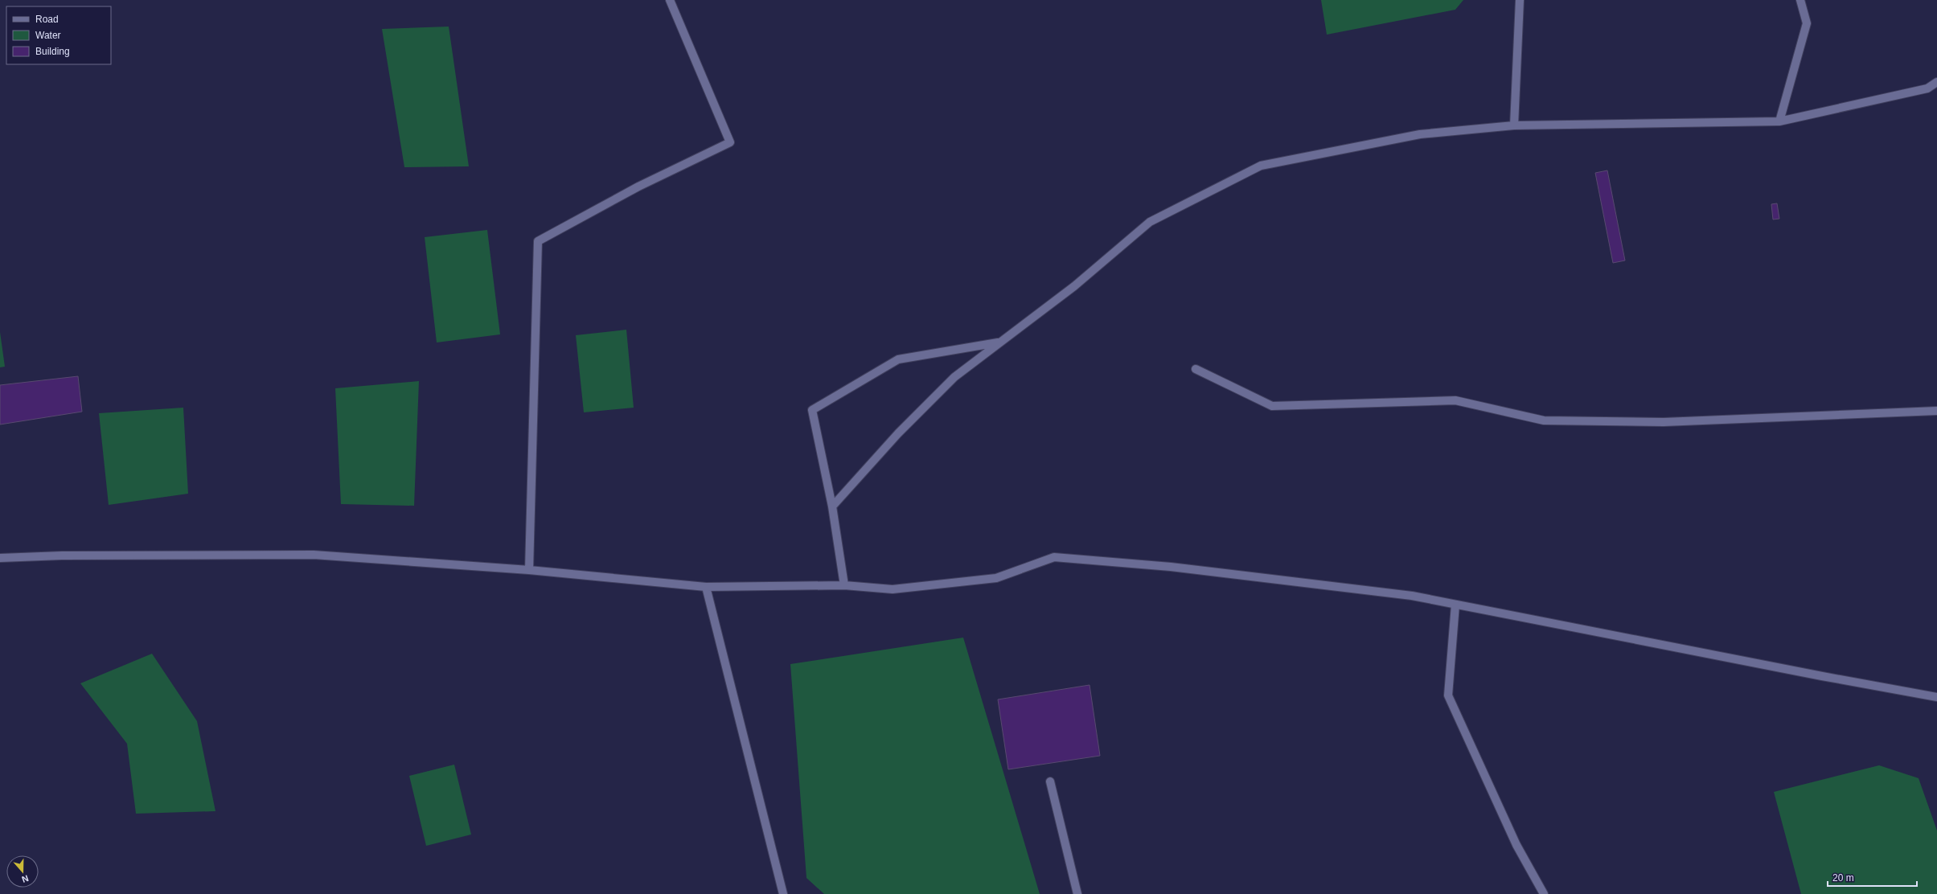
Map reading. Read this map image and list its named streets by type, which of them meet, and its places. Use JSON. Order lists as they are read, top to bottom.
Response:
{
  "legend": ["Road", "Water", "Building"],
  "scale_bar": "20 m",
  "north": "bottom"
}
